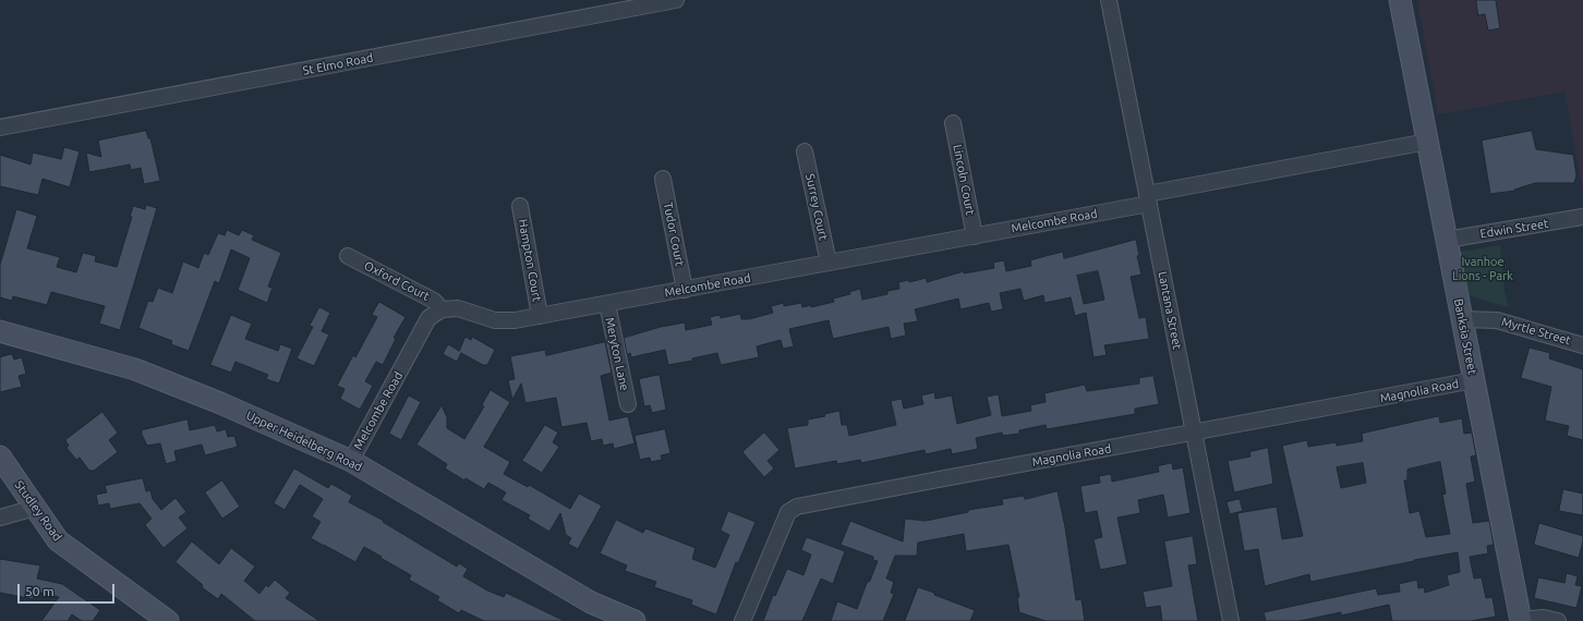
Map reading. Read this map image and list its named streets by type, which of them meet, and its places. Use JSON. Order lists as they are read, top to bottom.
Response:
{
  "streets": {
    "street": [
      "St Elmo Road",
      "Lincoln Court",
      "Surrey Court",
      "Melcombe Road",
      "Edwin Street",
      "Tudor Court",
      "Hampton Court",
      "Oxford Court",
      "Lantana Street",
      "Myrtle Street",
      "Banksia Street",
      "Meryton Lane",
      "Magnolia Road",
      "Upper Heidelberg Road",
      "Studley Road"
    ]
  },
  "crossings": [
    ["Lincoln Court", "Melcombe Road"],
    ["Surrey Court", "Melcombe Road"],
    ["Melcombe Road", "Tudor Court"],
    ["Melcombe Road", "Hampton Court"],
    ["Melcombe Road", "Oxford Court"],
    ["Melcombe Road", "Lantana Street"],
    ["Melcombe Road", "Banksia Street"],
    ["Melcombe Road", "Meryton Lane"],
    ["Melcombe Road", "Upper Heidelberg Road"],
    ["Edwin Street", "Banksia Street"],
    ["Lantana Street", "Magnolia Road"],
    ["Myrtle Street", "Banksia Street"],
    ["Banksia Street", "Magnolia Road"]
  ],
  "parks": ["Ivanhoe Lions - Park"],
  "scale_bar": "50 m"
}
